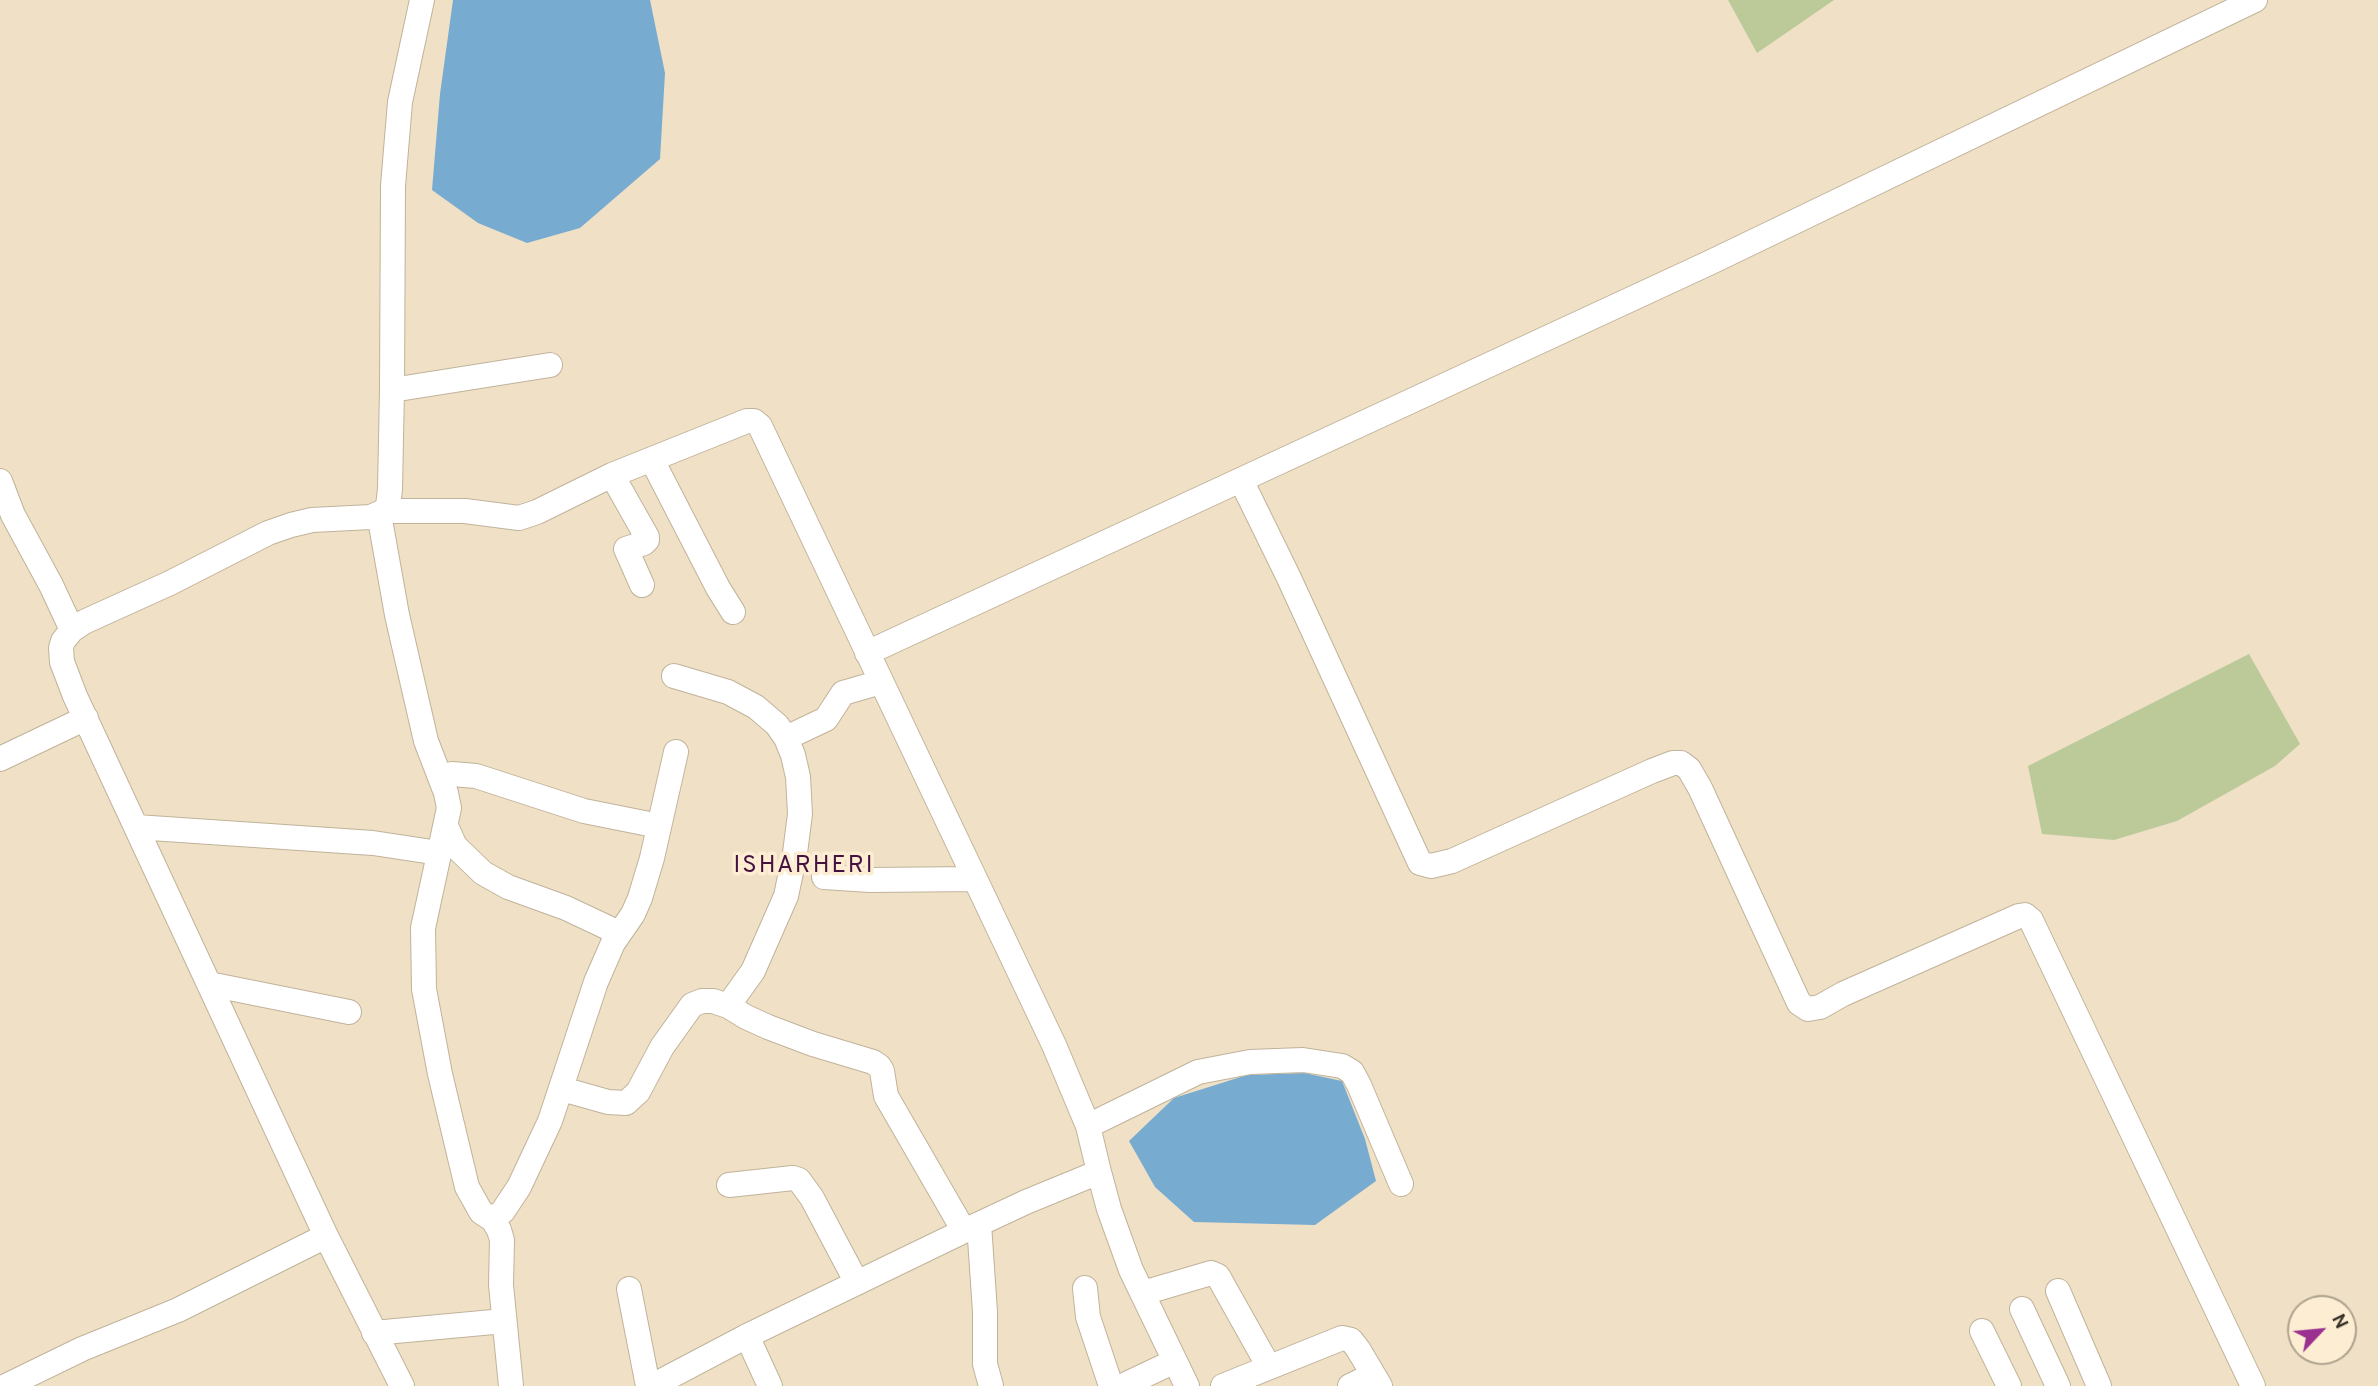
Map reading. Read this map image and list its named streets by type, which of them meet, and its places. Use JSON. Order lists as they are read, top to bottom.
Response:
{
  "districts": ["ISHARHERI"],
  "north": "top right"
}
